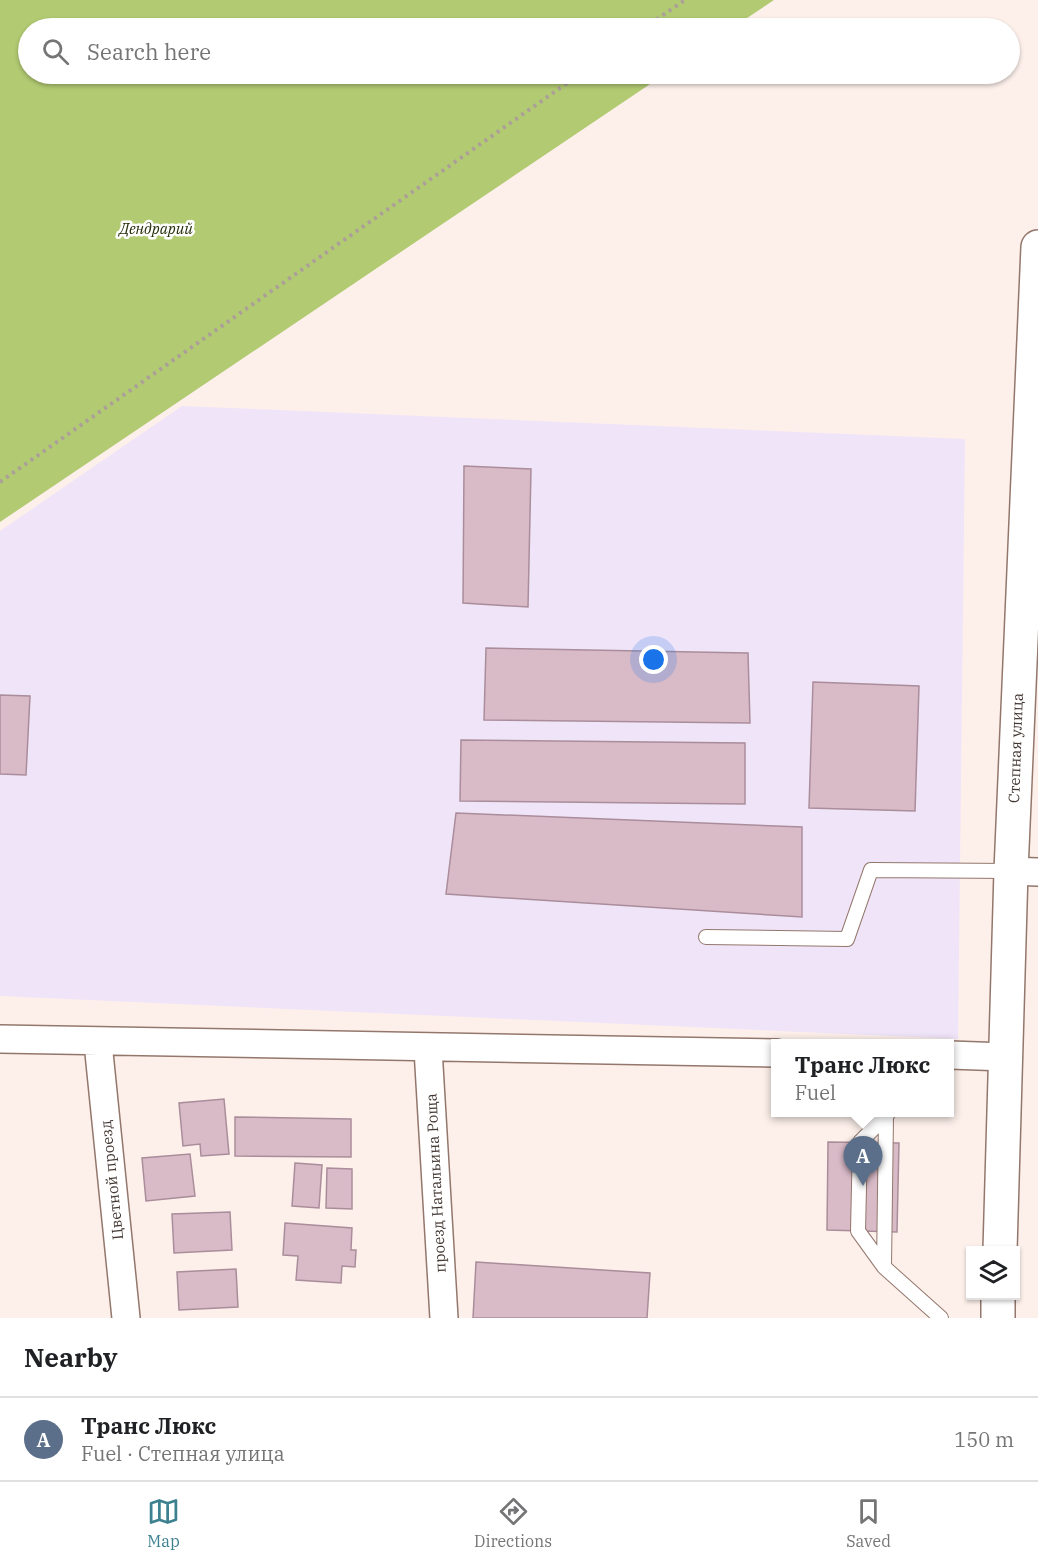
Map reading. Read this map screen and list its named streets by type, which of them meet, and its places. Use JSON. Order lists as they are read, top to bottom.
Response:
{
  "streets": {
    "main road": ["Степная улица"],
    "street": ["Цветной проезд", "проезд Натальина Роща"]
  },
  "parks": ["Дендрарий"],
  "page": {
    "search": "Search here",
    "popup": ["Транс Люкс", "Fuel"],
    "pins": "A",
    "heading": "Nearby",
    "list": [
      {
        "mark": "A",
        "name": "Транс Люкс",
        "note": "Fuel · Степная улица",
        "value": "150 m"
      }
    ],
    "nav": ["Map", "Directions", "Saved"]
  }
}
